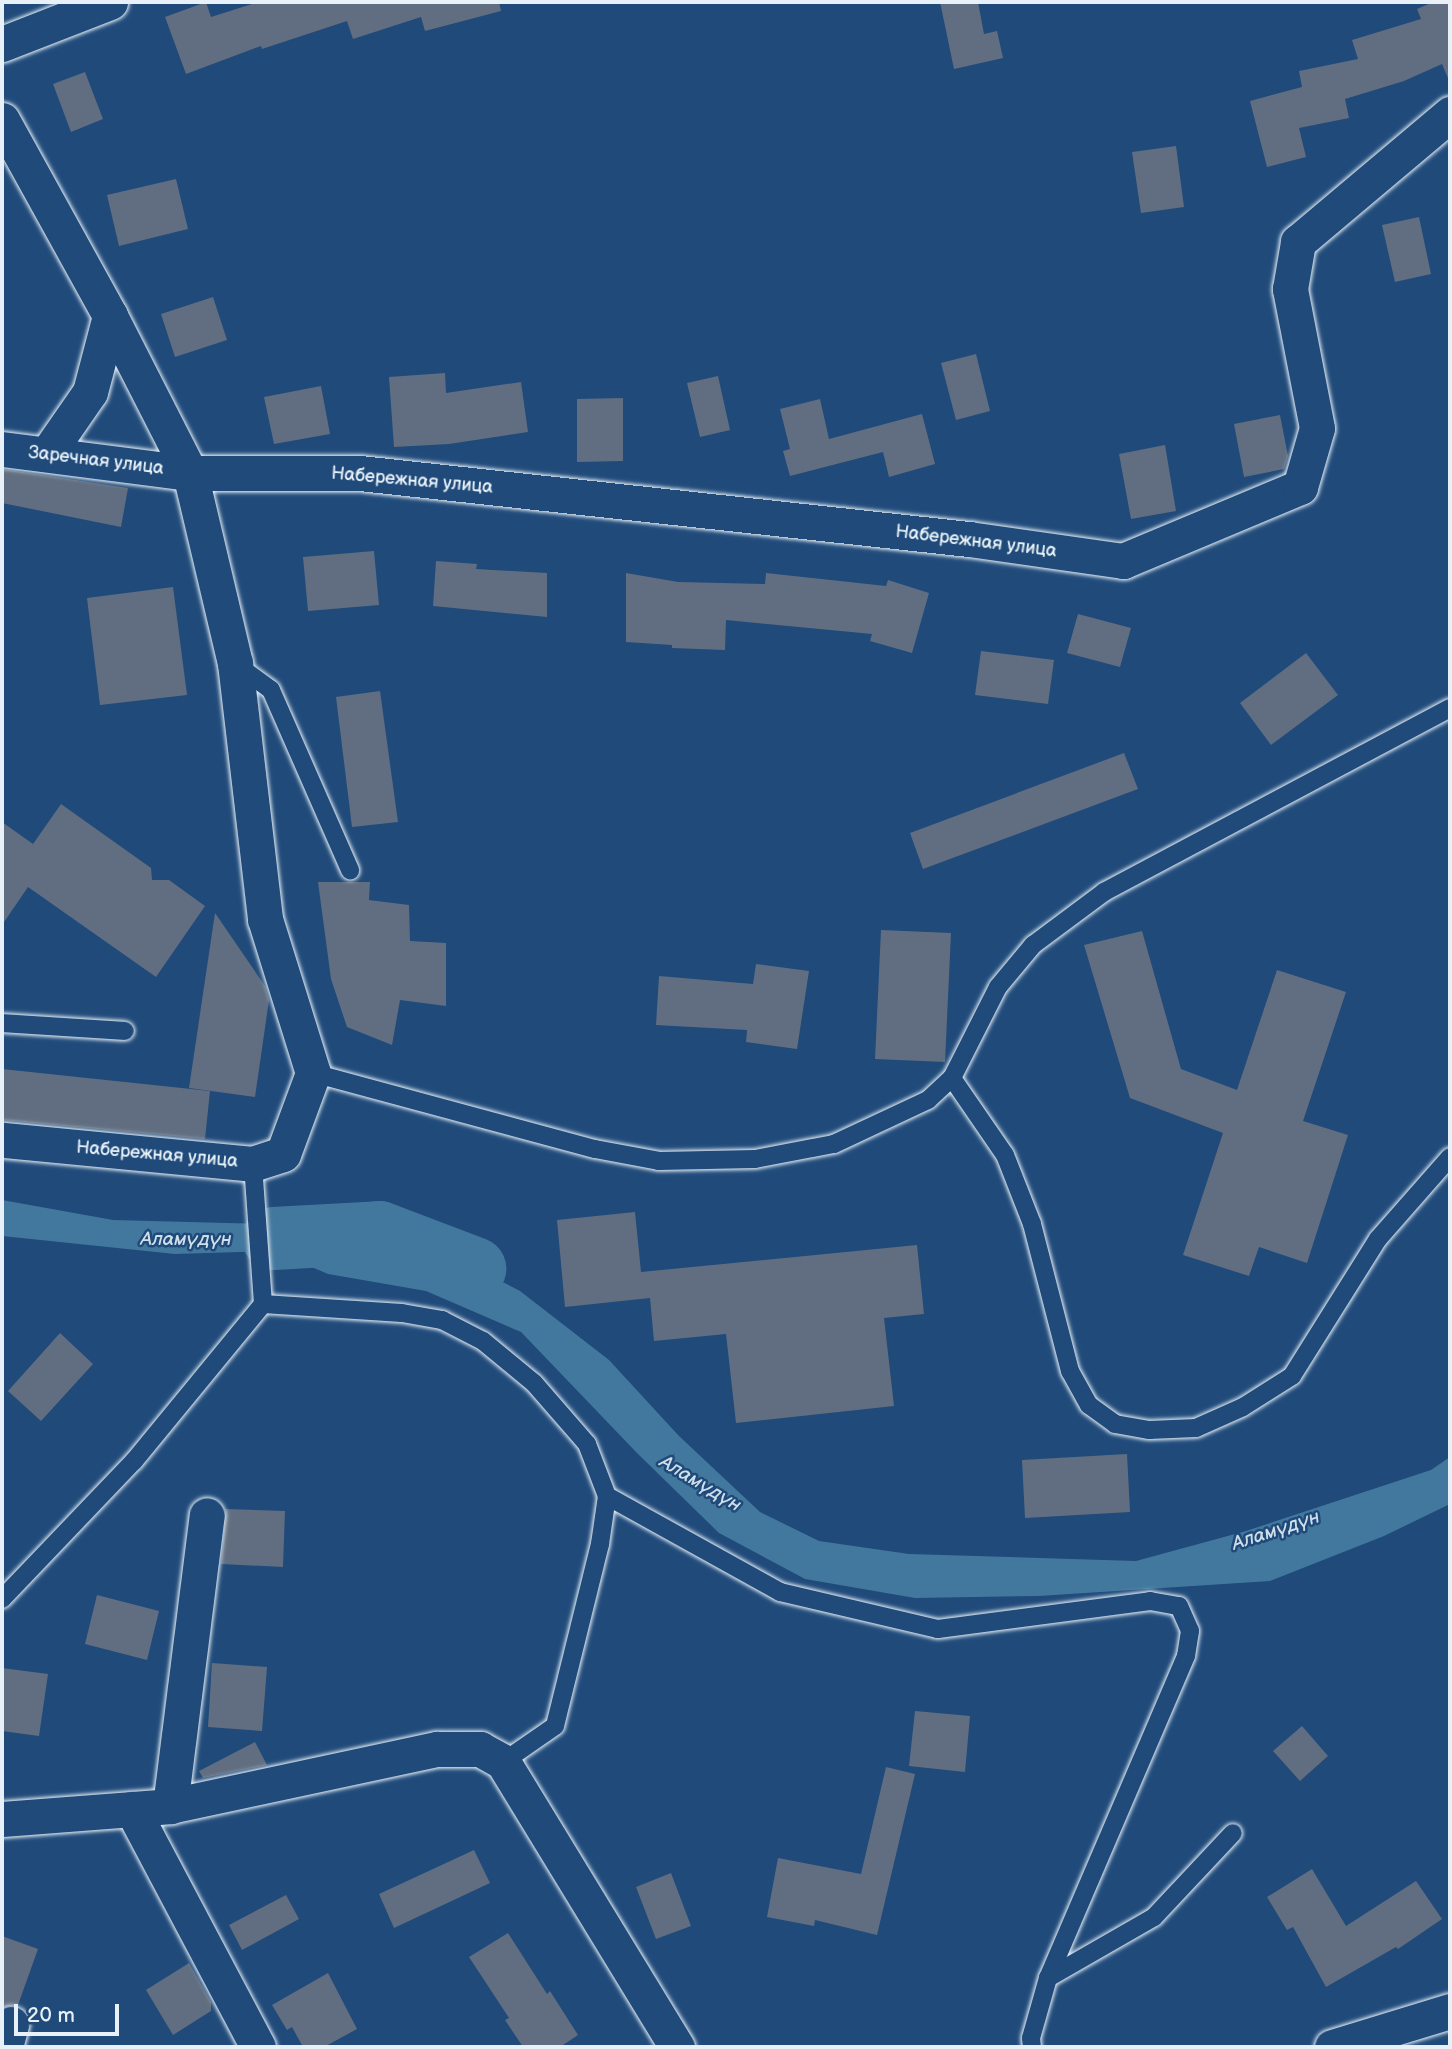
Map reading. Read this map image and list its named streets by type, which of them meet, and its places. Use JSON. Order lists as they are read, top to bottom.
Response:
{
  "streets": {
    "street": ["Заречная улица", "Набережная улица"]
  },
  "crossings": [
    ["Заречная улица", "Набережная улица"]
  ],
  "water": ["Аламүдүн"],
  "scale_bar": "20 m"
}
